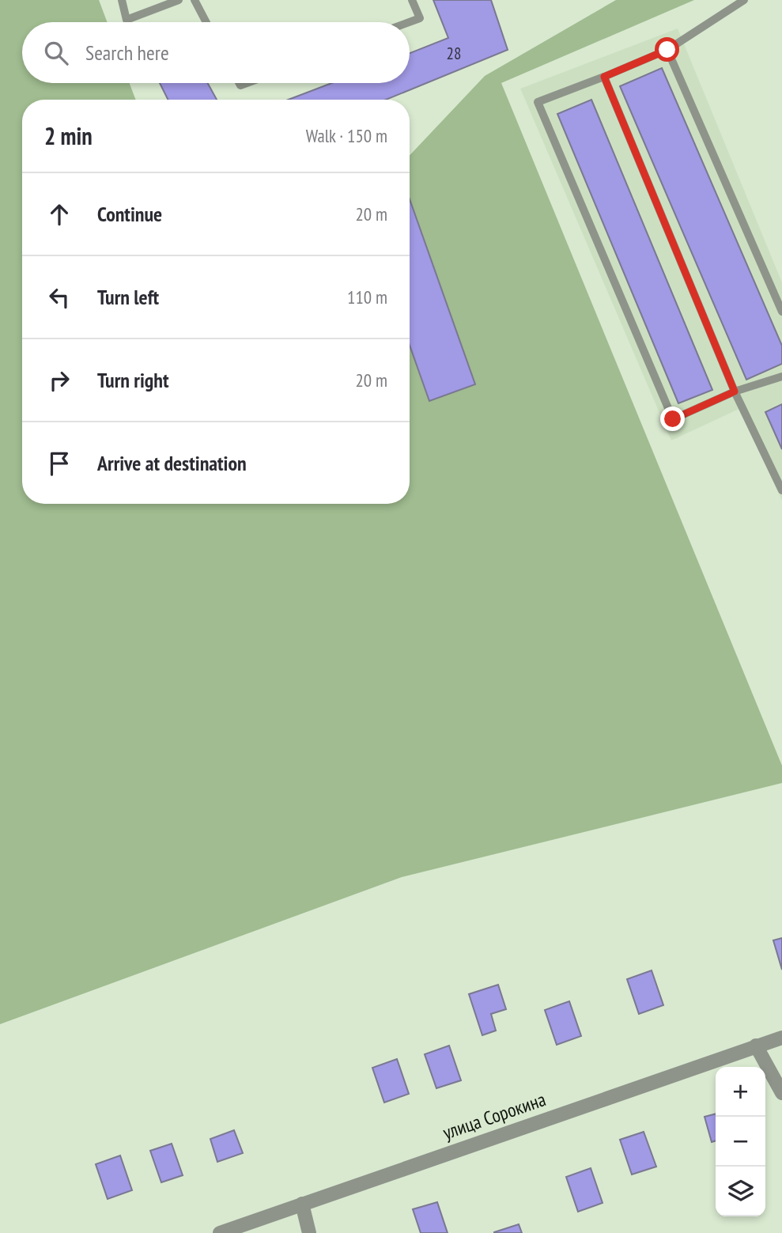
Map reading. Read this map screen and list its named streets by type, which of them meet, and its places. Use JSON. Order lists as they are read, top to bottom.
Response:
{
  "streets": {
    "street": ["улица Сорокина"]
  },
  "house_numbers": ["28"],
  "page": {
    "search": "Search here",
    "heading": ["2 min", "Walk · 150 m"],
    "list": [
      ["Continue", "20 m"],
      ["Turn left", "110 m"],
      ["Turn right", "20 m"],
      "Arrive at destination"
    ],
    "map_buttons": ["+", "−"]
  }
}
